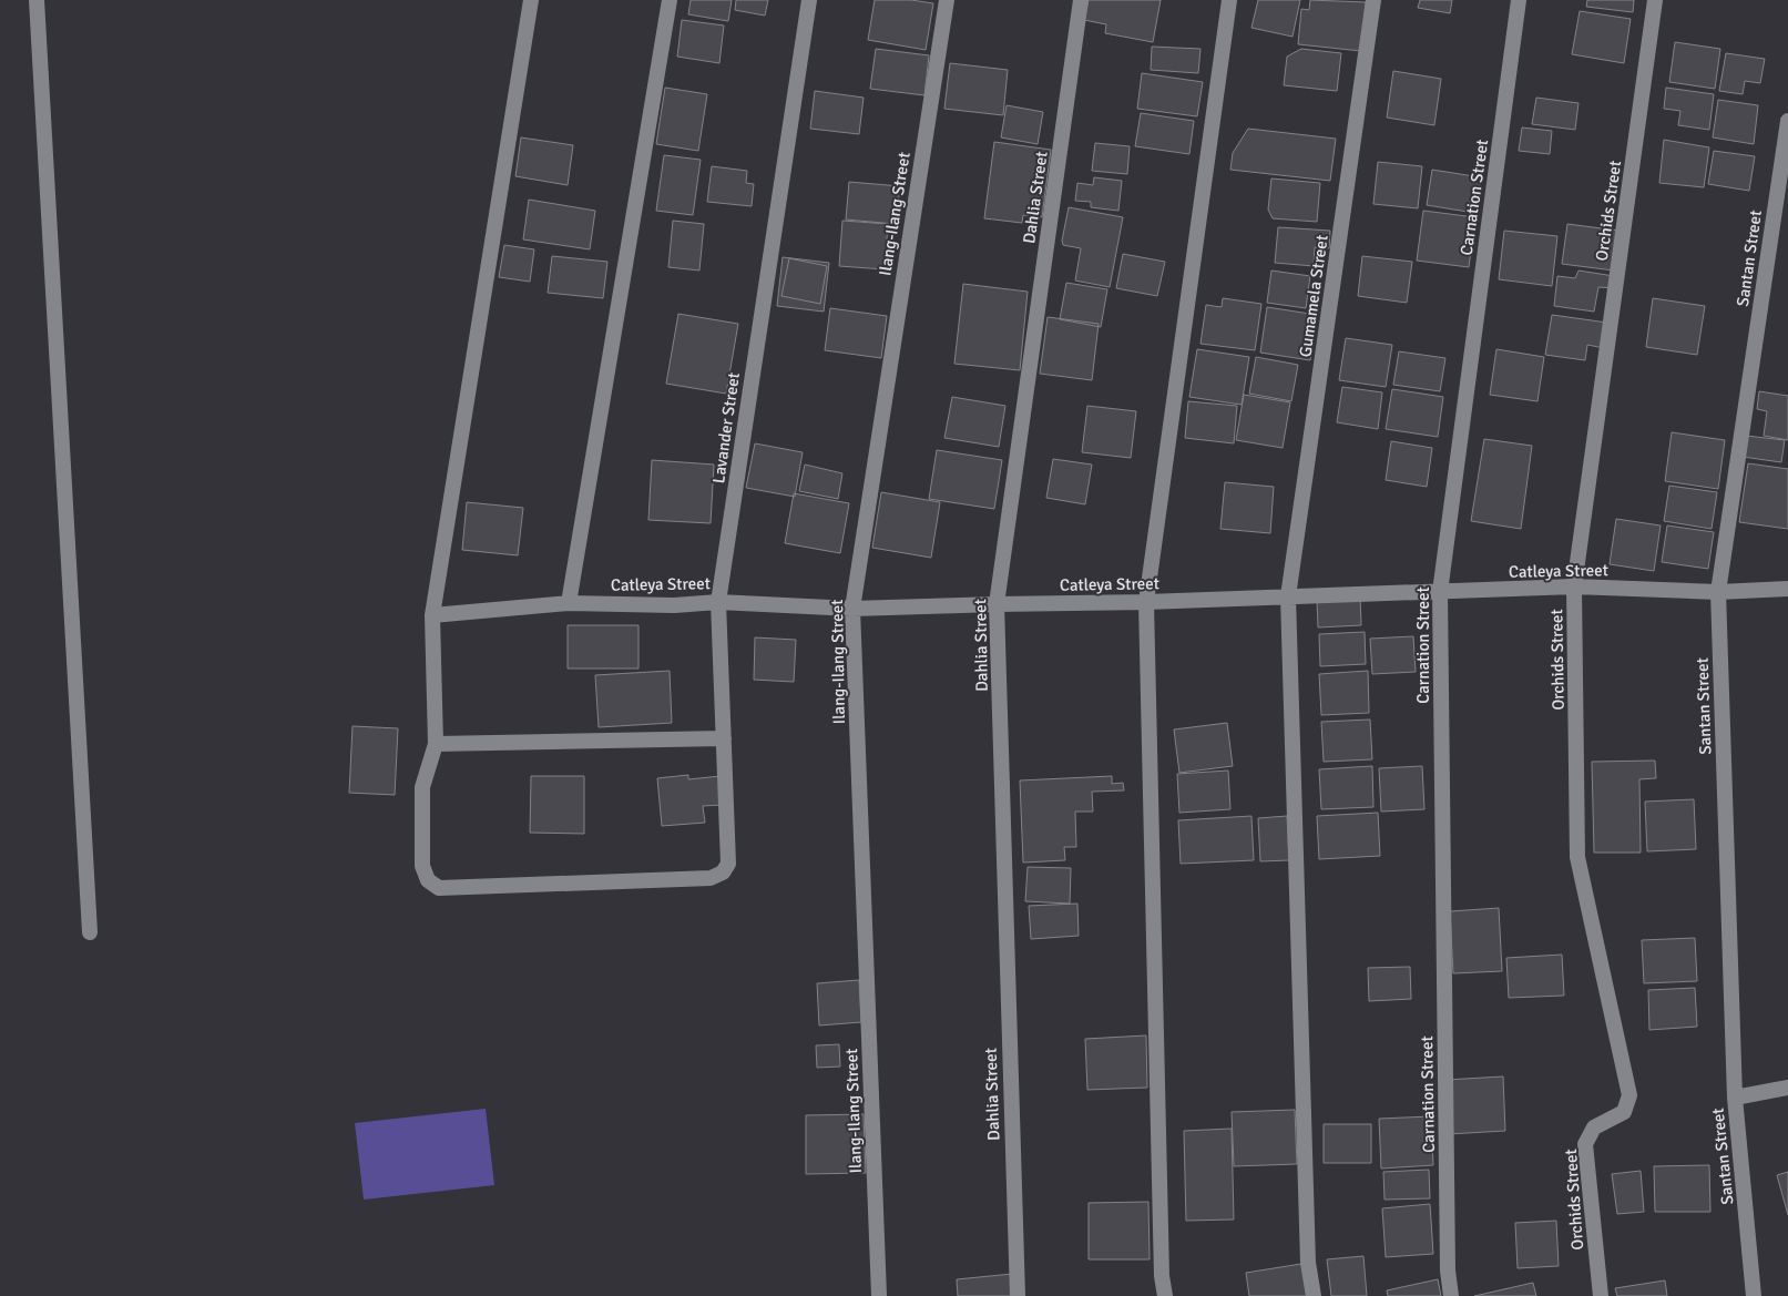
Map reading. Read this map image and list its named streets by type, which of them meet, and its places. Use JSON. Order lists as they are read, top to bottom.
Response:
{
  "streets": {
    "street": [
      "Dahlia Street",
      "Carnation Street",
      "Orchids Street",
      "Ilang-Ilang Street",
      "Santan Street",
      "Gumamela Street",
      "Lavander Street",
      "Catleya Street"
    ]
  },
  "crossings": [
    ["Dahlia Street", "Catleya Street"],
    ["Carnation Street", "Catleya Street"],
    ["Orchids Street", "Catleya Street"],
    ["Ilang-Ilang Street", "Catleya Street"],
    ["Santan Street", "Catleya Street"],
    ["Gumamela Street", "Catleya Street"],
    ["Lavander Street", "Catleya Street"]
  ]
}
